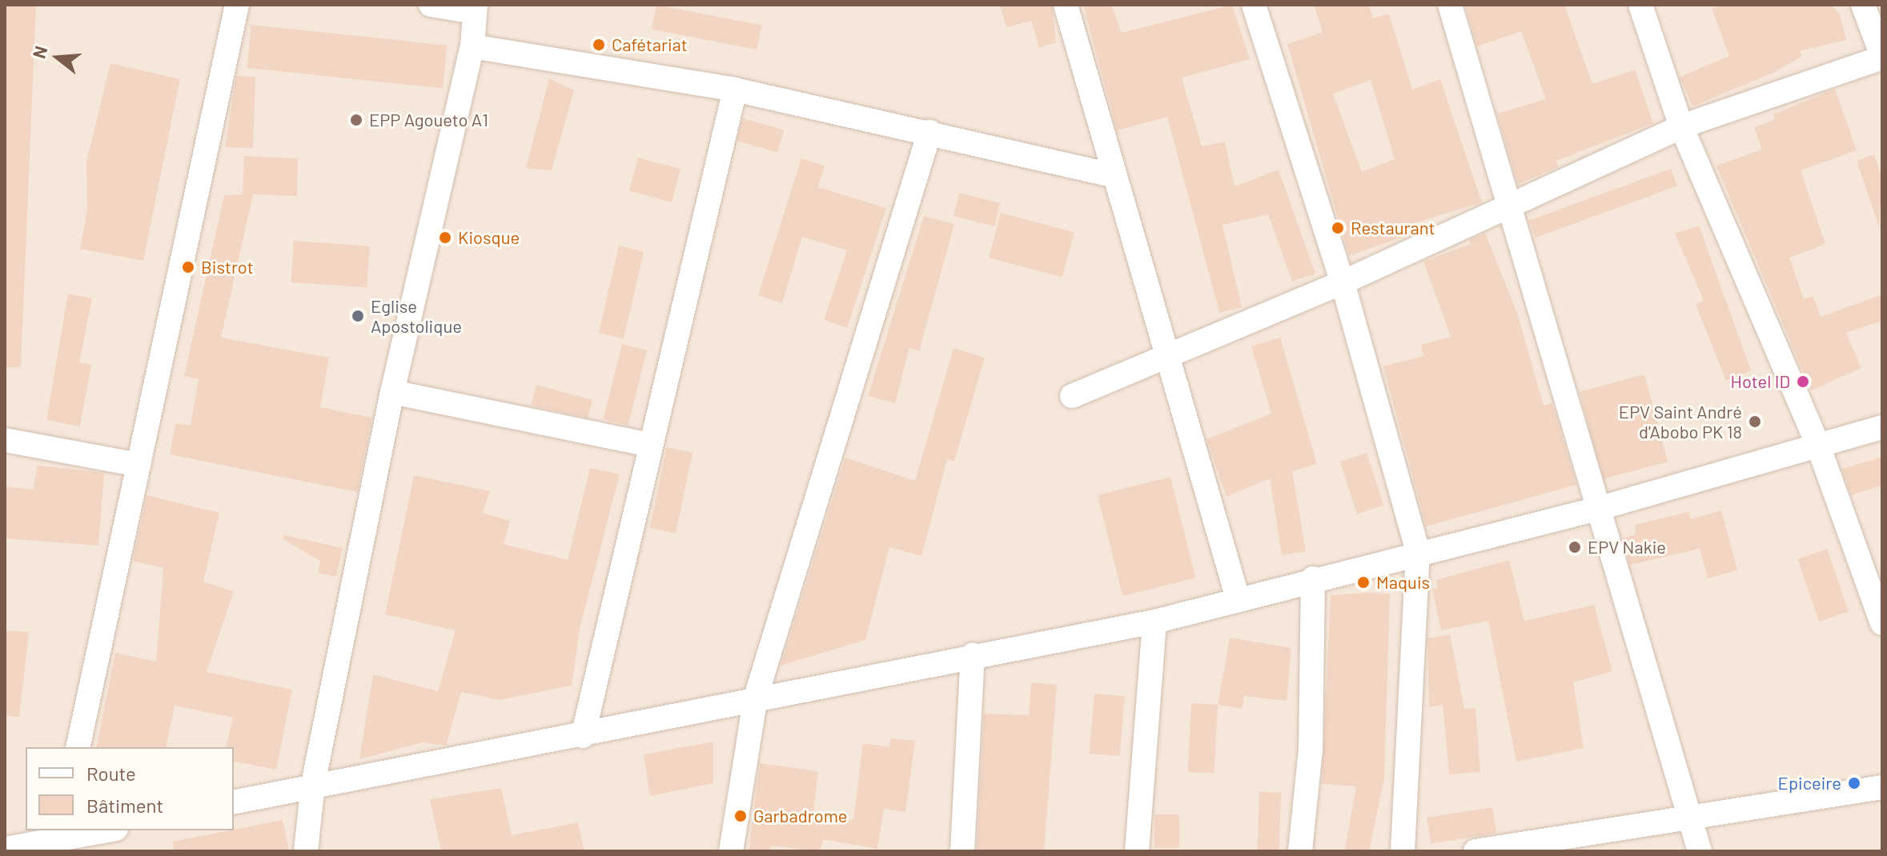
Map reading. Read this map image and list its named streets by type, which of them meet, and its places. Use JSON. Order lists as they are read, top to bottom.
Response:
{
  "places": [
    "Cafétariat",
    "EPP Agoueto A1",
    "Restaurant",
    "Kiosque",
    "Bistrot",
    "Eglise Apostolique",
    "Hotel ID",
    "EPV Saint André d'Abobo PK 18",
    "EPV Nakie",
    "Maquis",
    "Epiceire",
    "Garbadrome"
  ],
  "legend": ["Route", "Bâtiment"],
  "north": "left"
}
